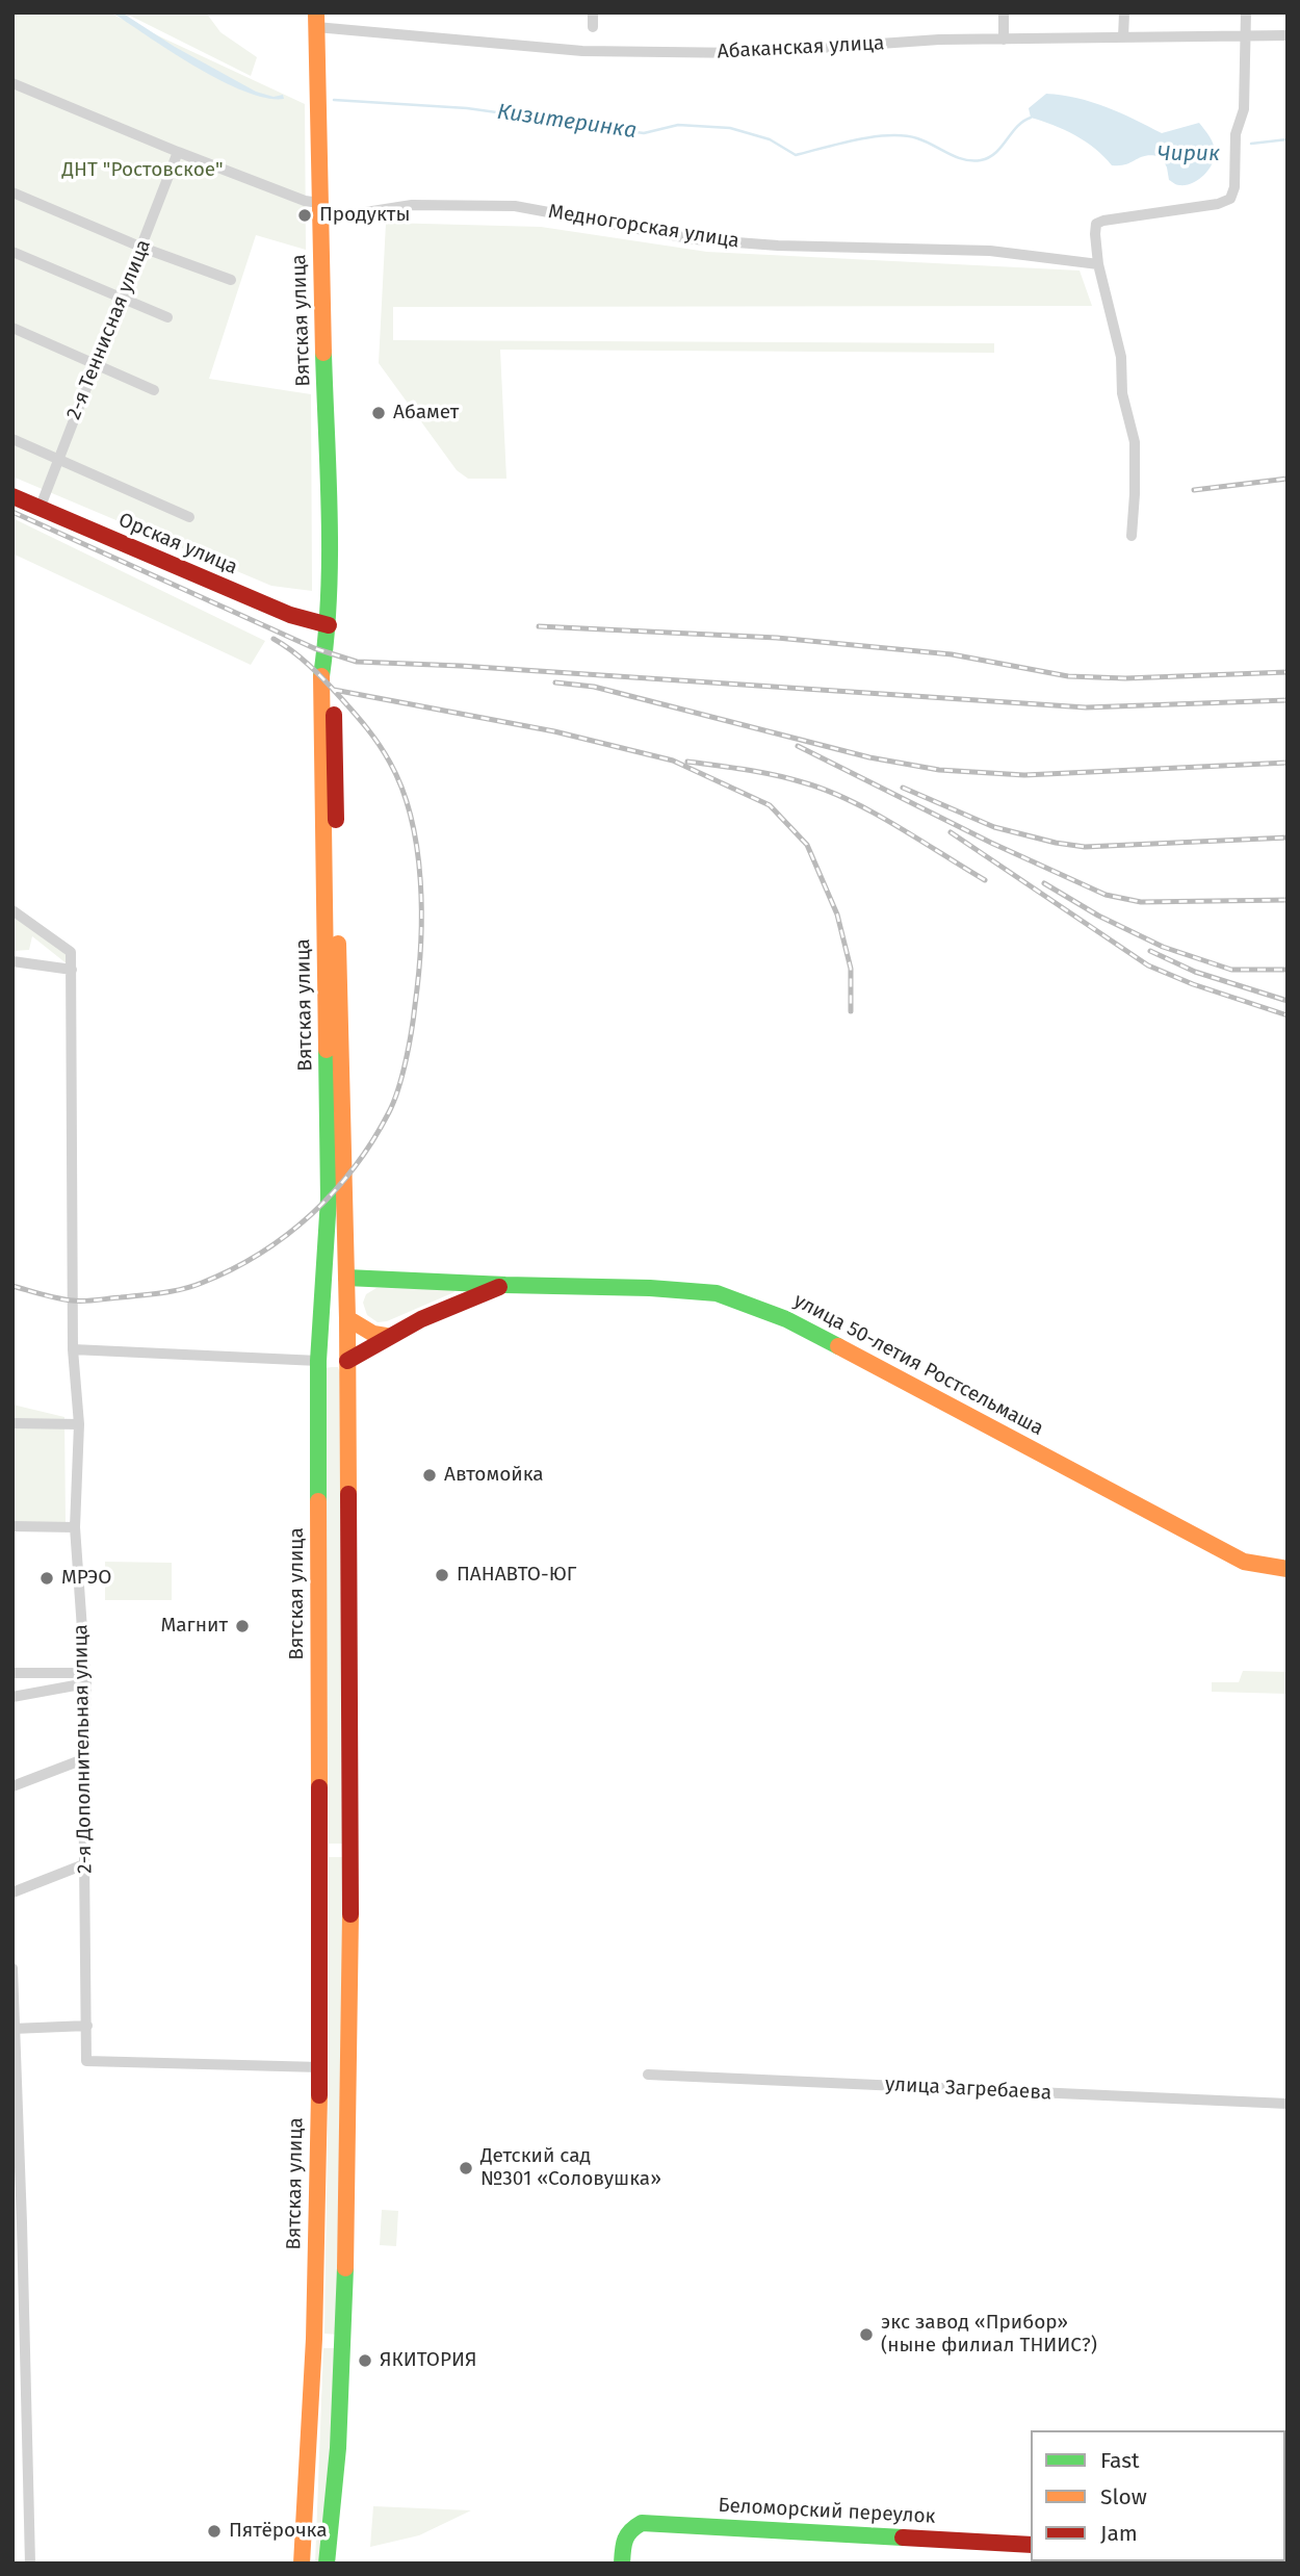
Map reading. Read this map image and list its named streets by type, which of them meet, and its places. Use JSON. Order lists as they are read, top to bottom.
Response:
{
  "streets": {
    "main road": [
      "Вятская улица",
      "Орская улица",
      "улица 50-летия Ростсельмаша",
      "Беломорский переулок"
    ],
    "street": [
      "Абаканская улица",
      "Медногорская улица",
      "2-я Теннисная улица",
      "2-я Дополнительная улица",
      "улица Загребаева"
    ]
  },
  "crossings": [
    ["Абаканская улица", "Вятская улица"],
    ["Медногорская улица", "Вятская улица"],
    ["Вятская улица", "Орская улица"],
    ["Вятская улица", "улица 50-летия Ростсельмаша"],
    ["Вятская улица", "2-я Дополнительная улица"],
    ["2-я Теннисная улица", "Орская улица"]
  ],
  "water": ["Кизитеринка", "Чирик"],
  "parks": ["ДНТ \"Ростовское\""],
  "places": [
    "Продукты",
    "Абамет",
    "Автомойка",
    "ПАНАВТО-ЮГ",
    "МРЭО",
    "Магнит",
    "Детский сад №301 «Соловушка»",
    "экс завод «Прибор» (ныне филиал ТНИИС?)",
    "ЯКИТОРИЯ",
    "Пятёрочка"
  ],
  "legend": ["Fast", "Slow", "Jam"]
}
